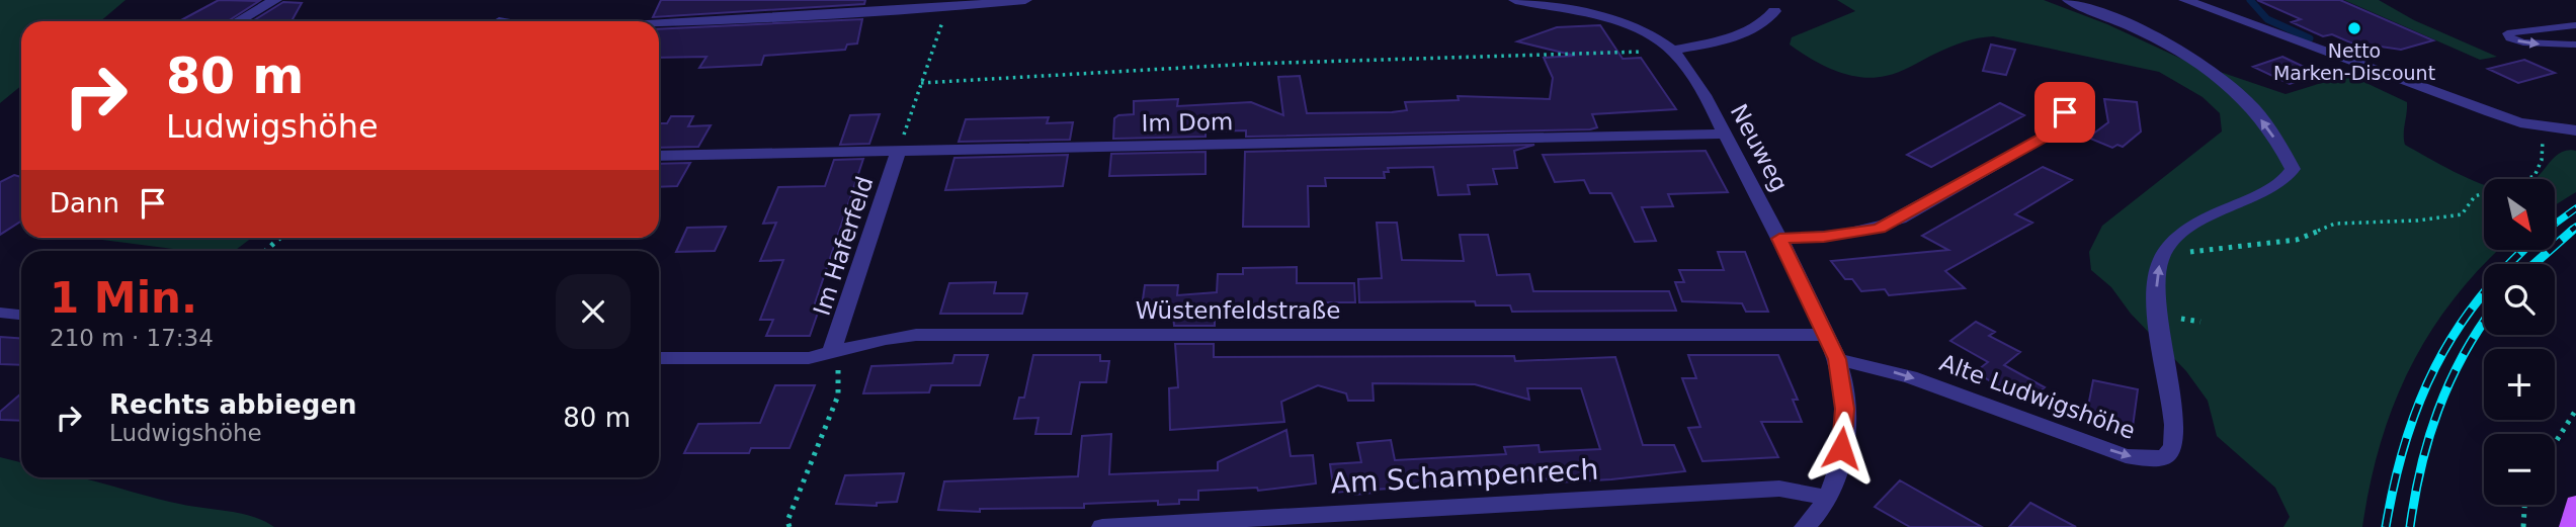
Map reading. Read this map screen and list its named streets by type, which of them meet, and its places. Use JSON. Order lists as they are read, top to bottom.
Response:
{
  "streets": {
    "street": [
      "Im Dom",
      "Neuweg",
      "Im Haferfeld",
      "Wüstenfeldstraße",
      "Alte Ludwigshöhe",
      "Am Schampenrech"
    ]
  },
  "crossings": [
    ["Im Dom", "Neuweg"],
    ["Im Dom", "Im Haferfeld"],
    ["Neuweg", "Wüstenfeldstraße"],
    ["Neuweg", "Alte Ludwigshöhe"],
    ["Neuweg", "Am Schampenrech"],
    ["Im Haferfeld", "Wüstenfeldstraße"]
  ],
  "places": ["Netto Marken-Discount"],
  "north": "bottom right",
  "page": {
    "turn": ["80 m", "Ludwigshöhe"],
    "then": "Dann",
    "map_buttons": ["+", "−"],
    "heading": ["1 Min.", "210 m · 17:34"],
    "list": [
      {
        "name": "Rechts abbiegen",
        "note": "Ludwigshöhe",
        "value": "80 m"
      }
    ]
  }
}
